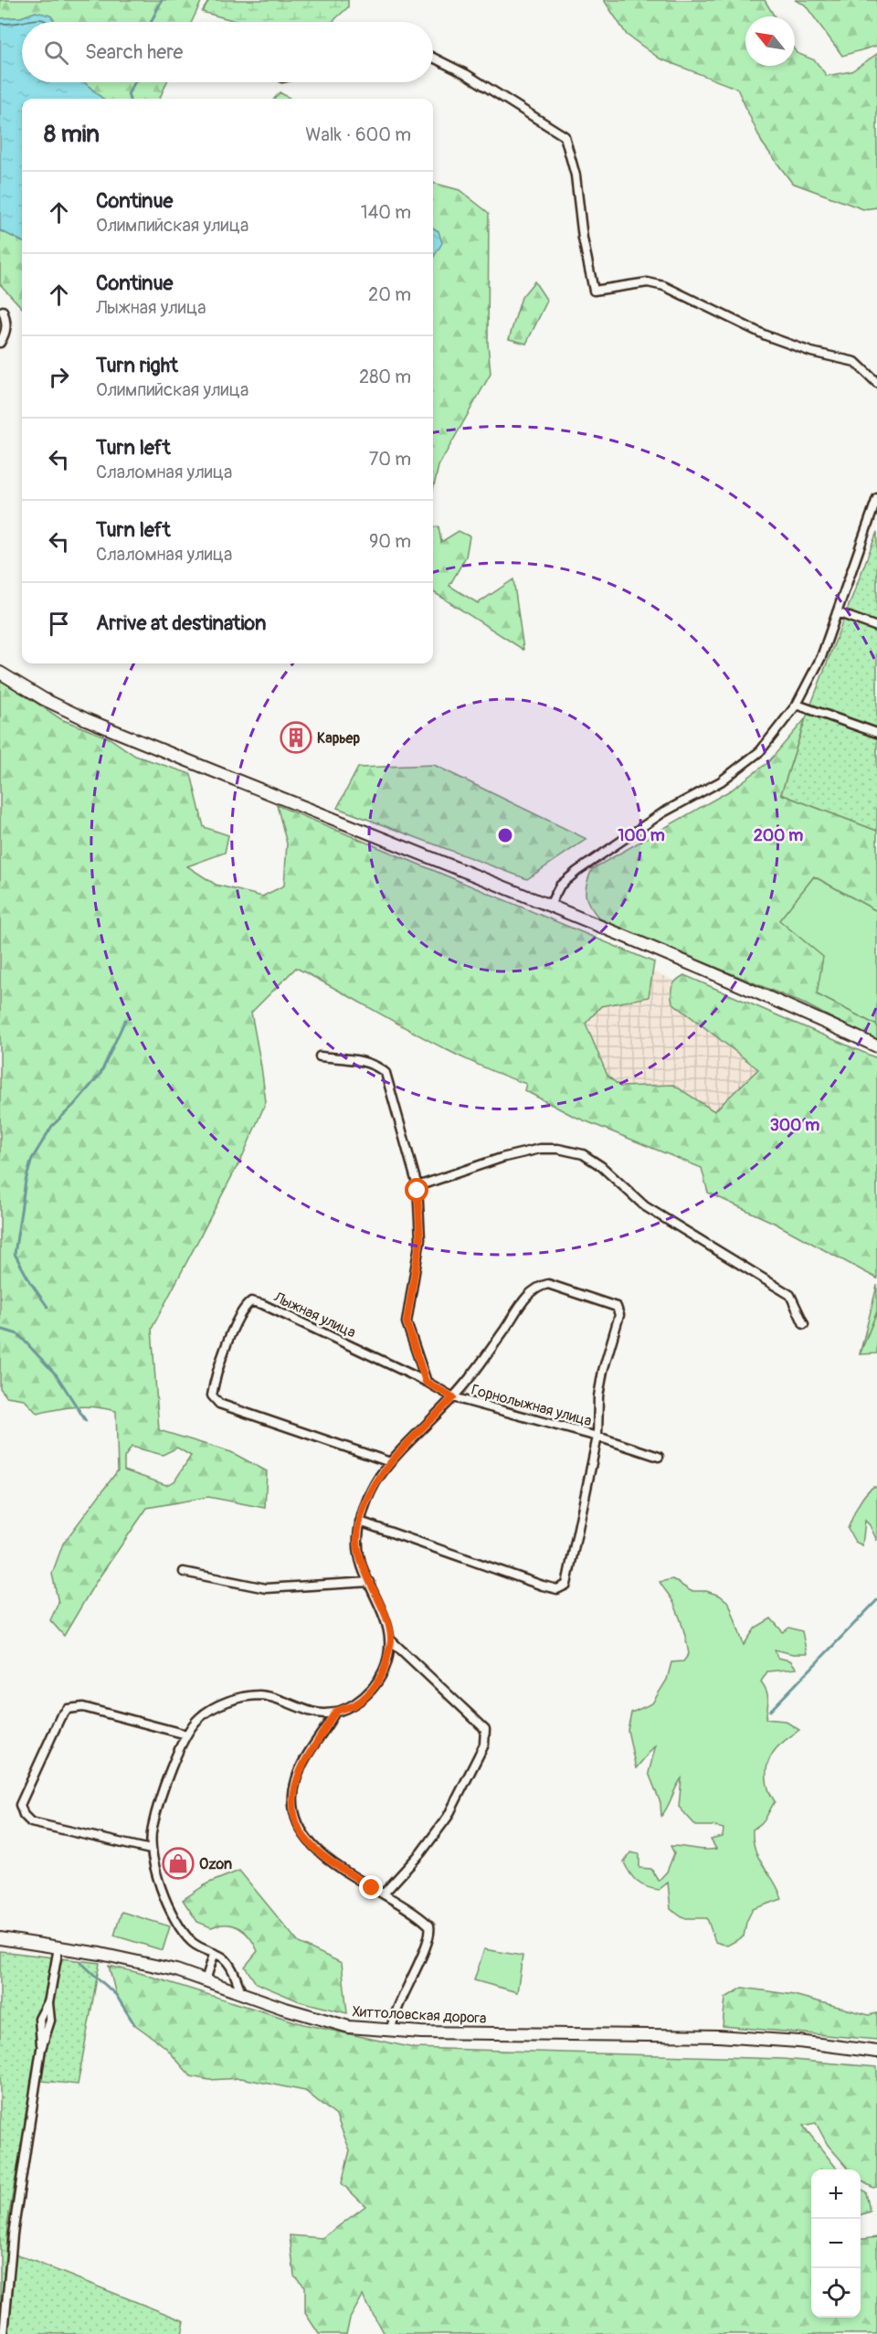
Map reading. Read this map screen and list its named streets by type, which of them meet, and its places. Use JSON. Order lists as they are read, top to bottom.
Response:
{
  "streets": {
    "main road": ["Хиттоловская дорога"],
    "street": ["Лыжная улица", "Горнолыжная улица"]
  },
  "crossings": [
    ["Лыжная улица", "Горнолыжная улица"]
  ],
  "places": {
    "building": ["Карьер"],
    "shop": ["Ozon"]
  },
  "north": "top left",
  "page": {
    "search": "Search here",
    "heading": ["8 min", "Walk · 600 m"],
    "list": [
      ["Continue", "Олимпийская улица", "140 m"],
      ["Continue", "Лыжная улица", "20 m"],
      ["Turn right", "Олимпийская улица", "280 m"],
      ["Turn left", "Слаломная улица", "70 m"],
      ["Turn left", "Слаломная улица", "90 m"],
      "Arrive at destination"
    ],
    "map_buttons": ["+", "−"]
  },
  "rings": ["100 m", "200 m", "300 m"]
}
